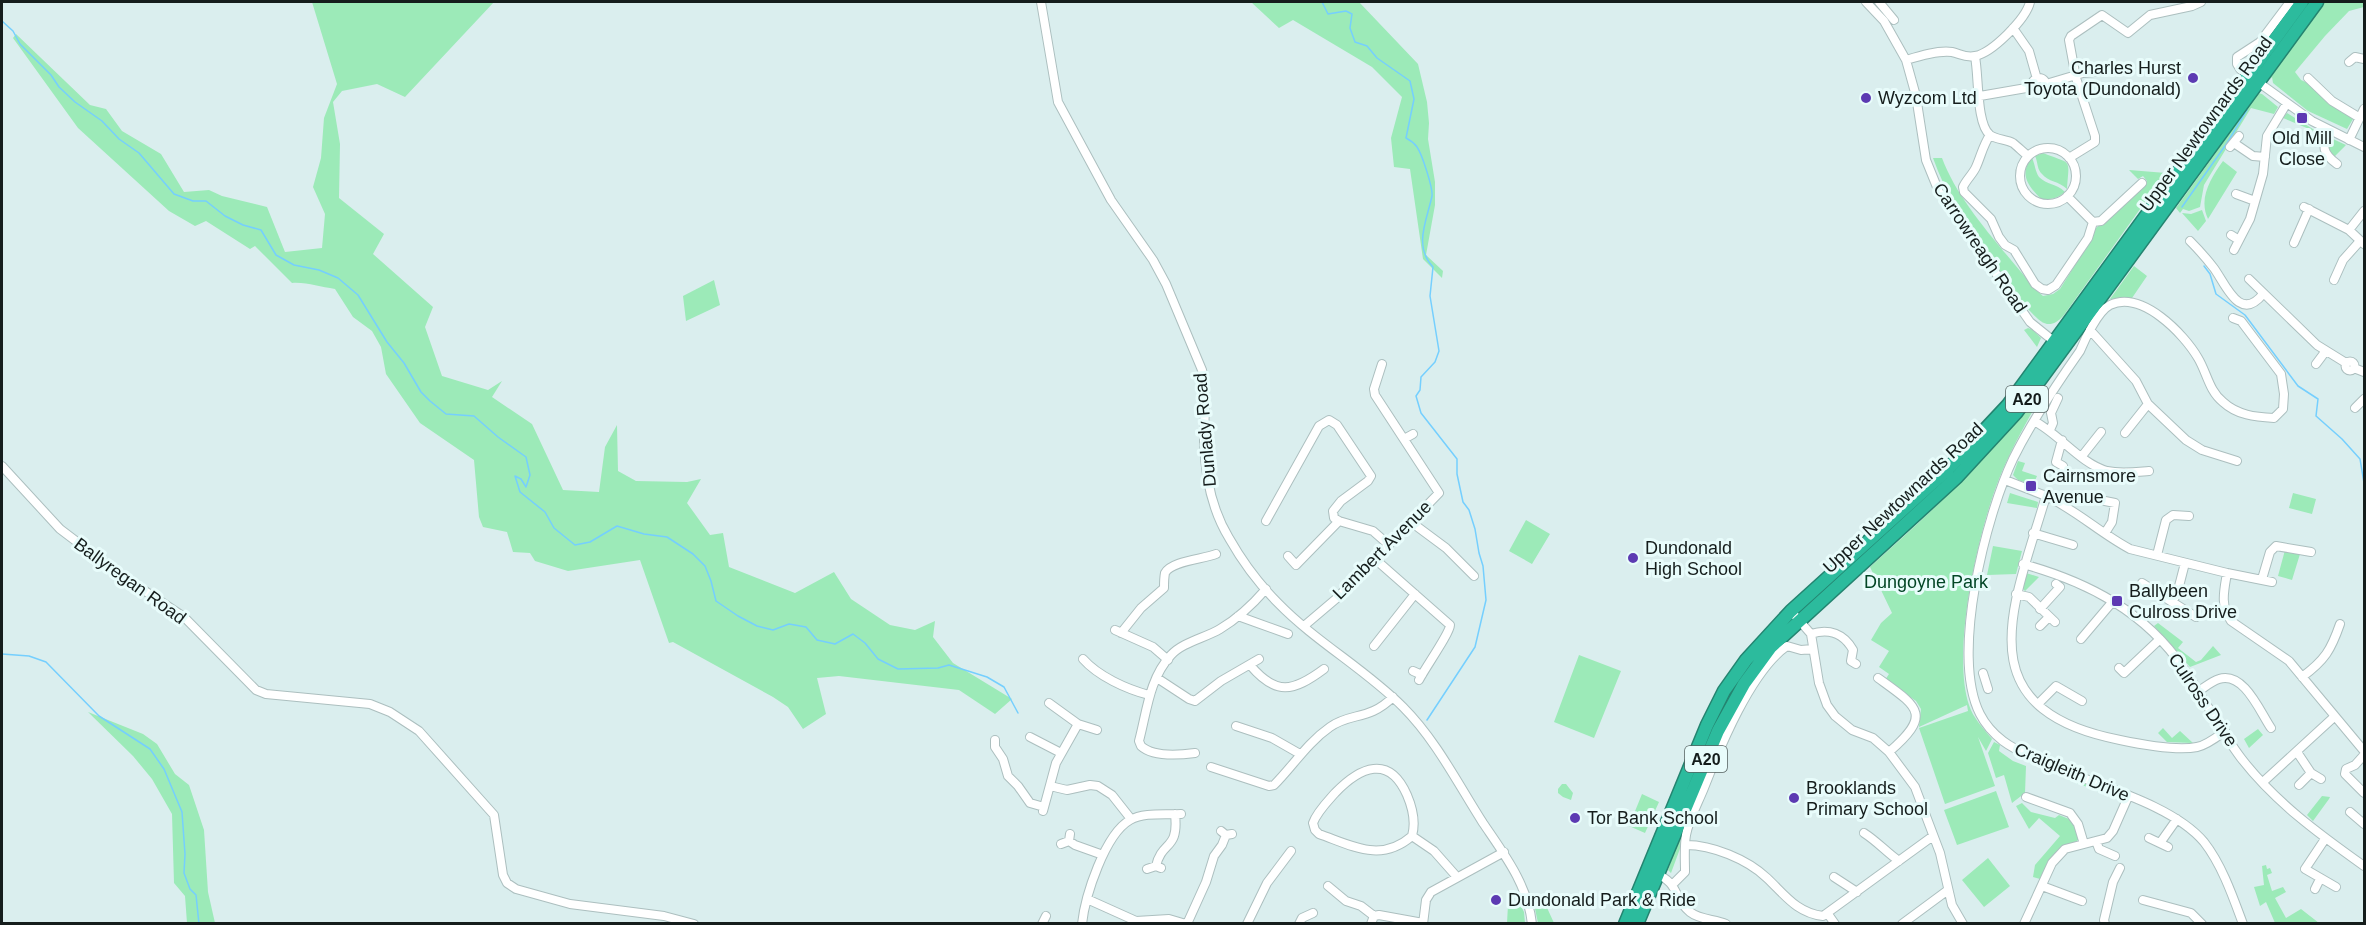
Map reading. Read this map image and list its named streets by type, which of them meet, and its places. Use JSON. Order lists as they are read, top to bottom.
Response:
{
  "streets": {
    "highway": ["Upper Newtownards Road", "A20"],
    "street": [
      "Carrowreagh Road",
      "Dunlady Road",
      "Lambert Avenue",
      "Ballyregan Road",
      "Culross Drive",
      "Craigleith Drive"
    ]
  },
  "crossings": [
    ["Upper Newtownards Road", "Carrowreagh Road"],
    ["Dunlady Road", "Lambert Avenue"]
  ],
  "parks": ["Dungoyne Park"],
  "places": {
    "other": [
      "Charles Hurst Toyota (Dundonald)",
      "Wyzcom Ltd",
      "Dundonald High School",
      "Brooklands Primary School",
      "Tor Bank School",
      "Dundonald Park & Ride"
    ],
    "transit": ["Old Mill Close", "Cairnsmore Avenue", "Ballybeen Culross Drive"]
  }
}
